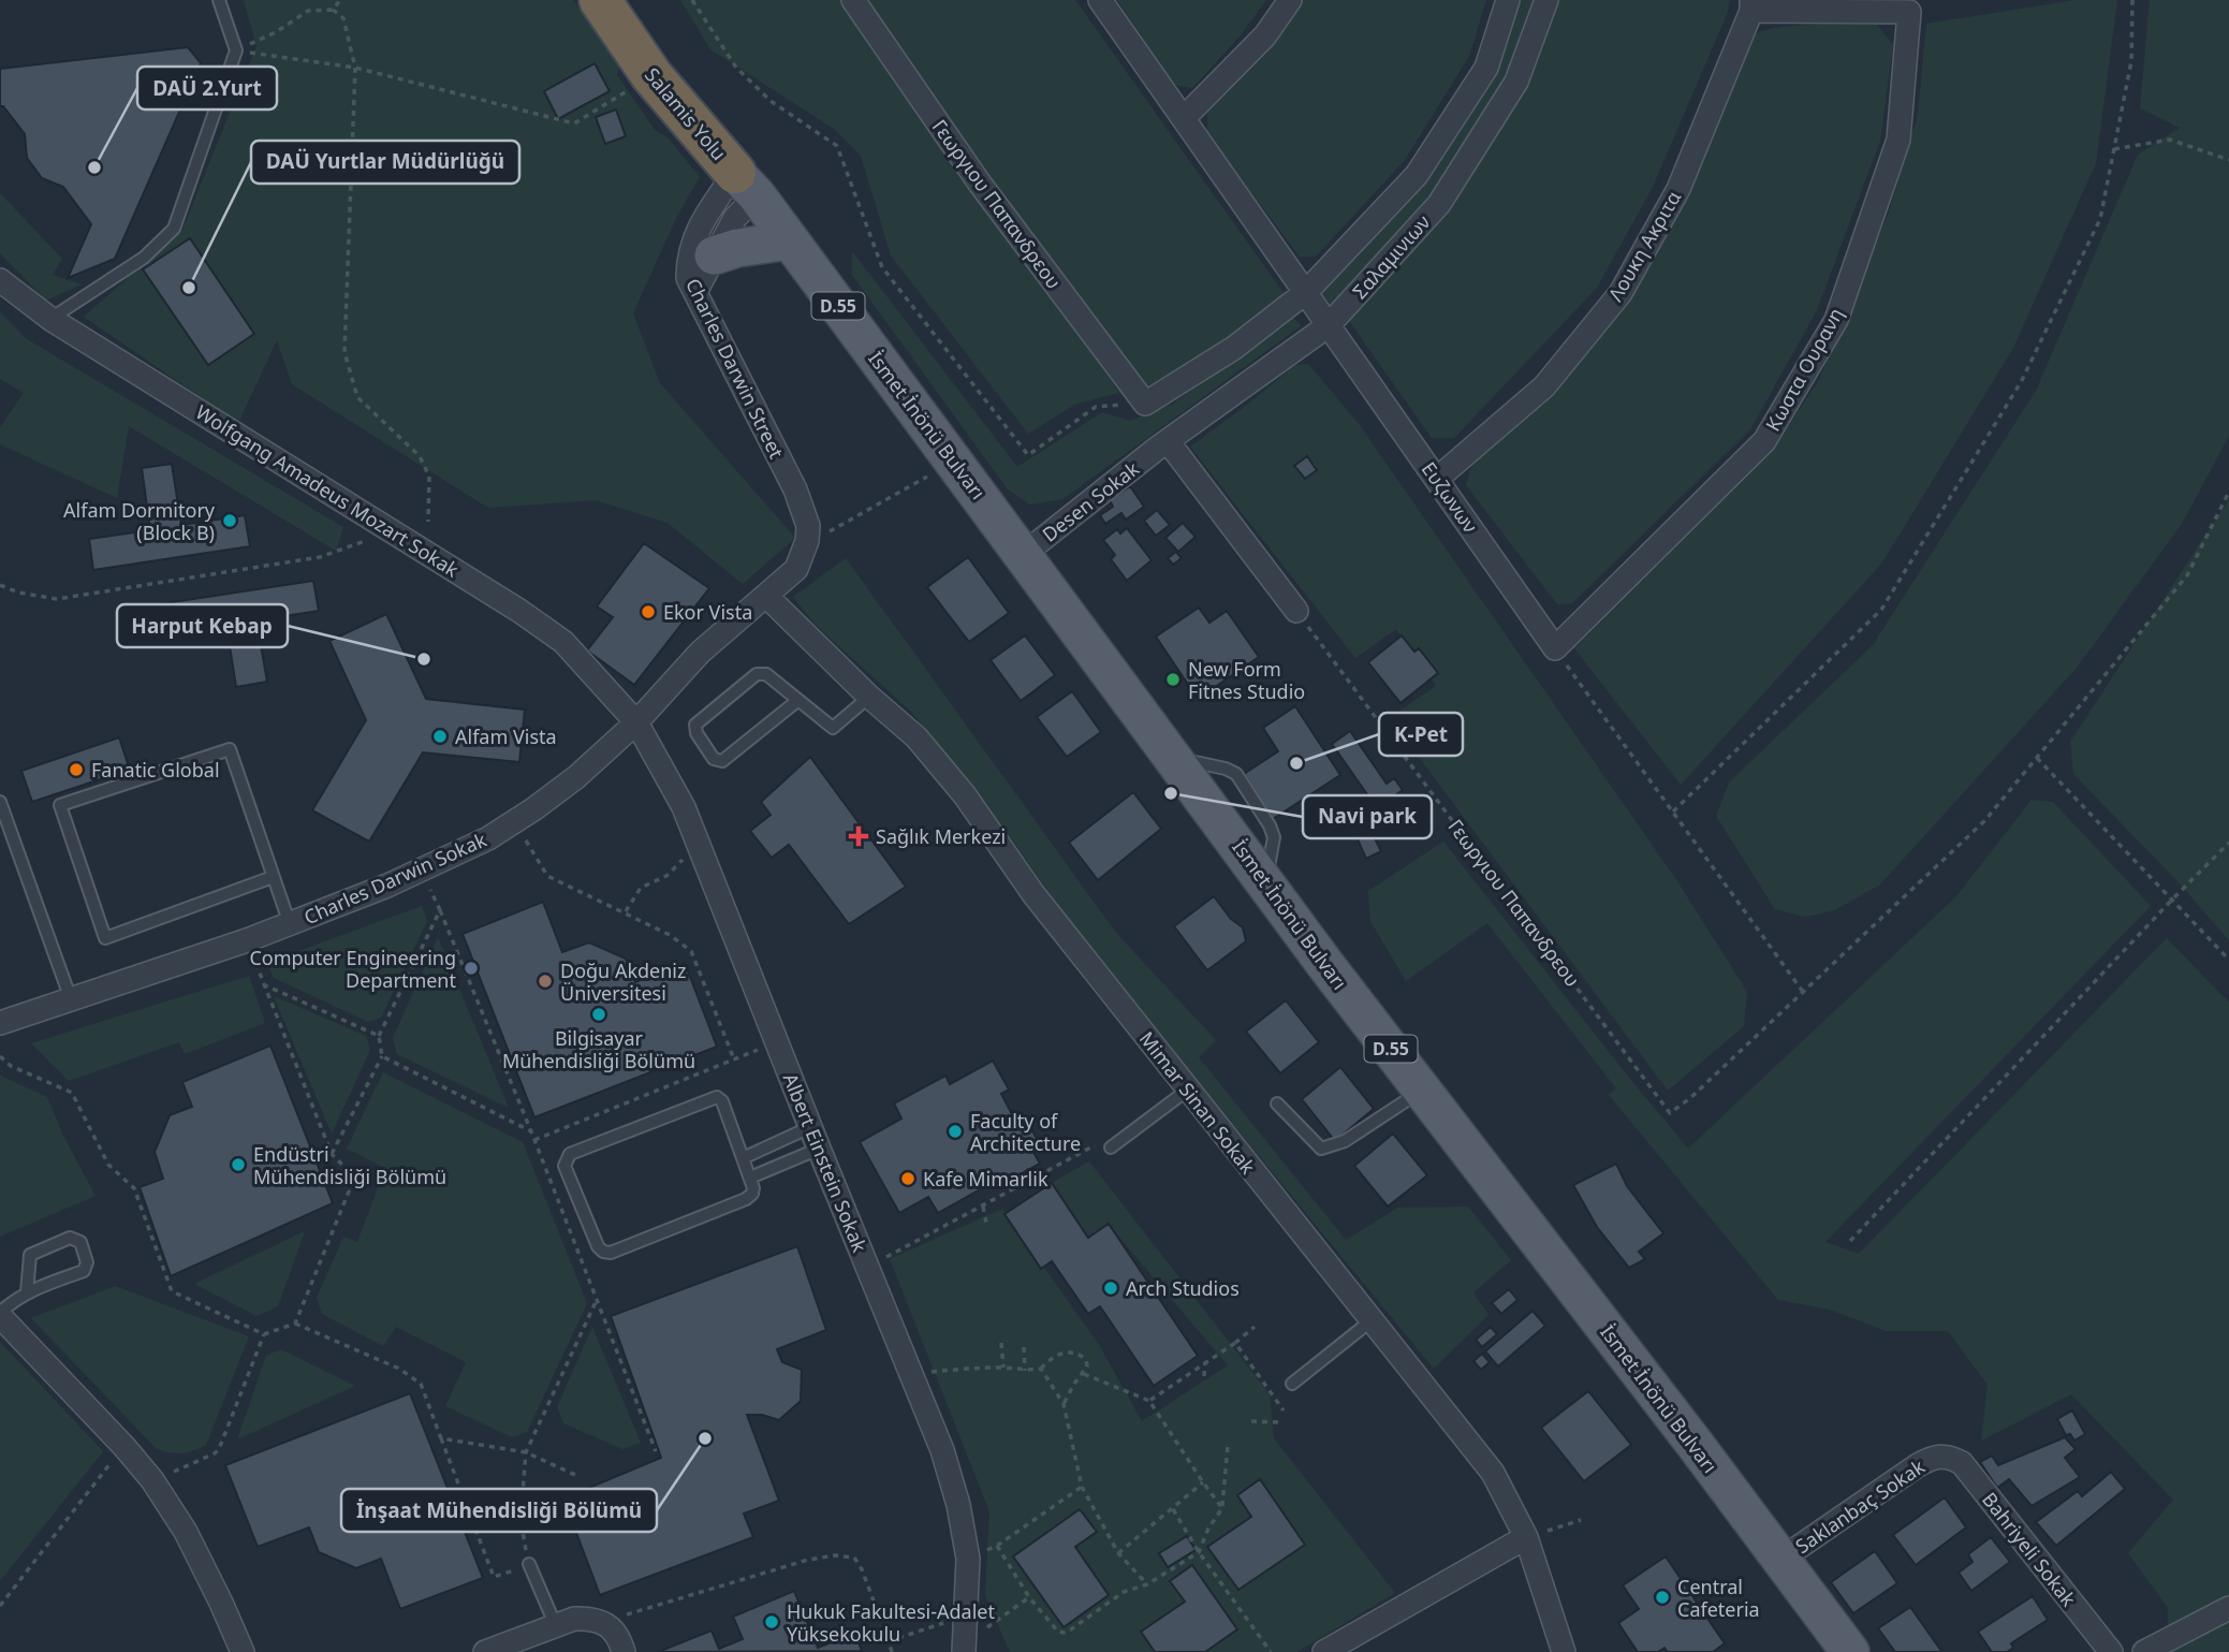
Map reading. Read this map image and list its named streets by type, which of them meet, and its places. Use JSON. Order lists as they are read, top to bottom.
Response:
{
  "streets": {
    "highway": ["Salamis Yolu", "D.55"],
    "main road": ["İsmet İnönü Bulvarı"],
    "street": [
      "Γεωργιου Παπανδρεου",
      "Λουκη Ακριτα",
      "Σαλαμινιων",
      "Charles Darwin Street",
      "Κωστα Ουρανη",
      "Wolfgang Amadeus Mozart Sokak",
      "Ευζωνων",
      "Desen Sokak",
      "Charles Darwin Sokak",
      "Mimar Sinan Sokak",
      "Albert Einstein Sokak",
      "Saklanbaç Sokak",
      "Bahriyeli Sokak"
    ]
  },
  "crossings": [
    ["Salamis Yolu", "Charles Darwin Street"],
    ["Salamis Yolu", "İsmet İnönü Bulvarı"],
    ["Γεωργιου Παπανδρεου", "Σαλαμινιων"],
    ["Λουκη Ακριτα", "Κωστα Ουρανη"],
    ["Λουκη Ακριτα", "Ευζωνων"],
    ["Σαλαμινιων", "Ευζωνων"],
    ["Σαλαμινιων", "Desen Sokak"],
    ["Charles Darwin Street", "İsmet İnönü Bulvarı"],
    ["Charles Darwin Street", "Charles Darwin Sokak"],
    ["Κωστα Ουρανη", "Ευζωνων"],
    ["İsmet İnönü Bulvarı", "Desen Sokak"],
    ["İsmet İnönü Bulvarı", "Saklanbaç Sokak"],
    ["Wolfgang Amadeus Mozart Sokak", "Charles Darwin Sokak"],
    ["Wolfgang Amadeus Mozart Sokak", "Albert Einstein Sokak"],
    ["Charles Darwin Sokak", "Mimar Sinan Sokak"],
    ["Charles Darwin Sokak", "Albert Einstein Sokak"],
    ["Saklanbaç Sokak", "Bahriyeli Sokak"]
  ],
  "places": {
    "other": [
      "DAÜ 2.Yurt",
      "DAÜ Yurtlar Müdürlüğü",
      "Alfam Dormitory (Block B)",
      "Ekor Vista",
      "Harput Kebap",
      "New Form Fitnes Studio",
      "Alfam Vista",
      "K-Pet",
      "Fanatic Global",
      "Navi park",
      "Computer Engineering Department",
      "Doğu Akdeniz Üniversitesi",
      "Bilgisayar Mühendisliği Bölümü",
      "Faculty of Architecture",
      "Endüstri Mühendisliği Bölümü",
      "Kafe Mimarlik",
      "Arch Studios",
      "İnşaat Mühendisliği Bölümü",
      "Central Cafeteria",
      "Hukuk Fakultesi-Adalet Yüksekokulu"
    ],
    "health": ["Sağlık Merkezi"]
  }
}
